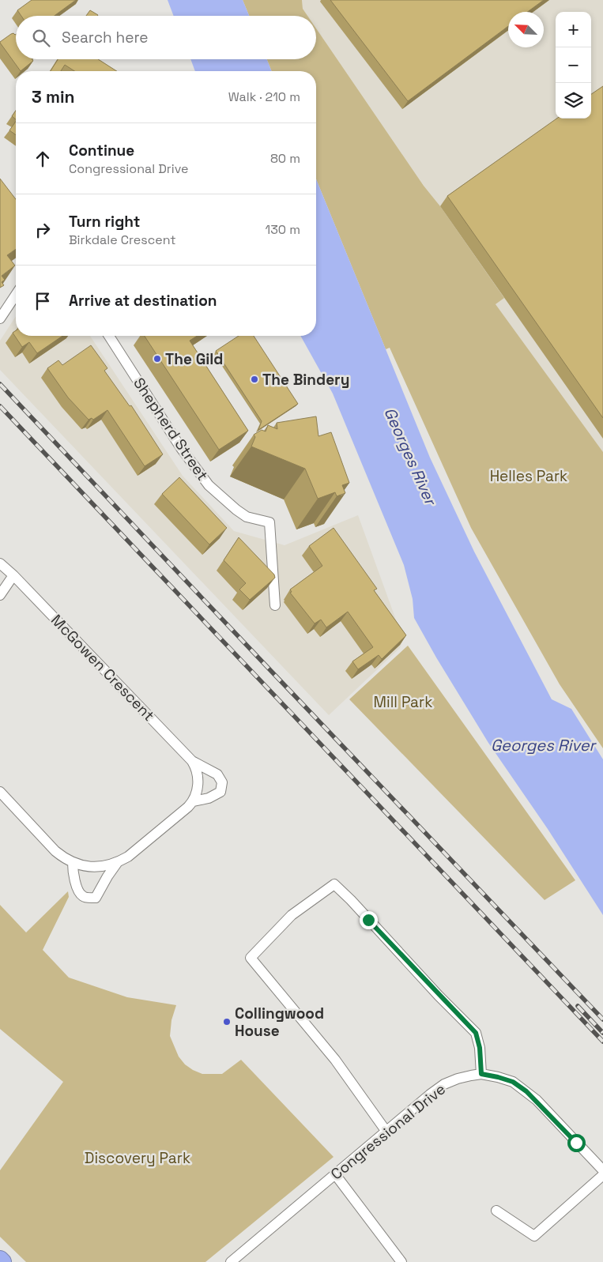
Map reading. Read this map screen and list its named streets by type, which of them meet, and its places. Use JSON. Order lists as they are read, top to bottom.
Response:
{
  "streets": {
    "street": ["Shepherd Street", "McGowen Crescent", "Congressional Drive"]
  },
  "water": ["Georges River"],
  "parks": ["Helles Park", "Mill Park", "Discovery Park"],
  "places": ["The Gild", "The Bindery", "Collingwood House"],
  "north": "top left",
  "page": {
    "map_buttons": ["+", "−"],
    "search": "Search here",
    "heading": ["3 min", "Walk · 210 m"],
    "list": [
      ["Continue", "Congressional Drive", "80 m"],
      ["Turn right", "Birkdale Crescent", "130 m"],
      "Arrive at destination"
    ]
  }
}
